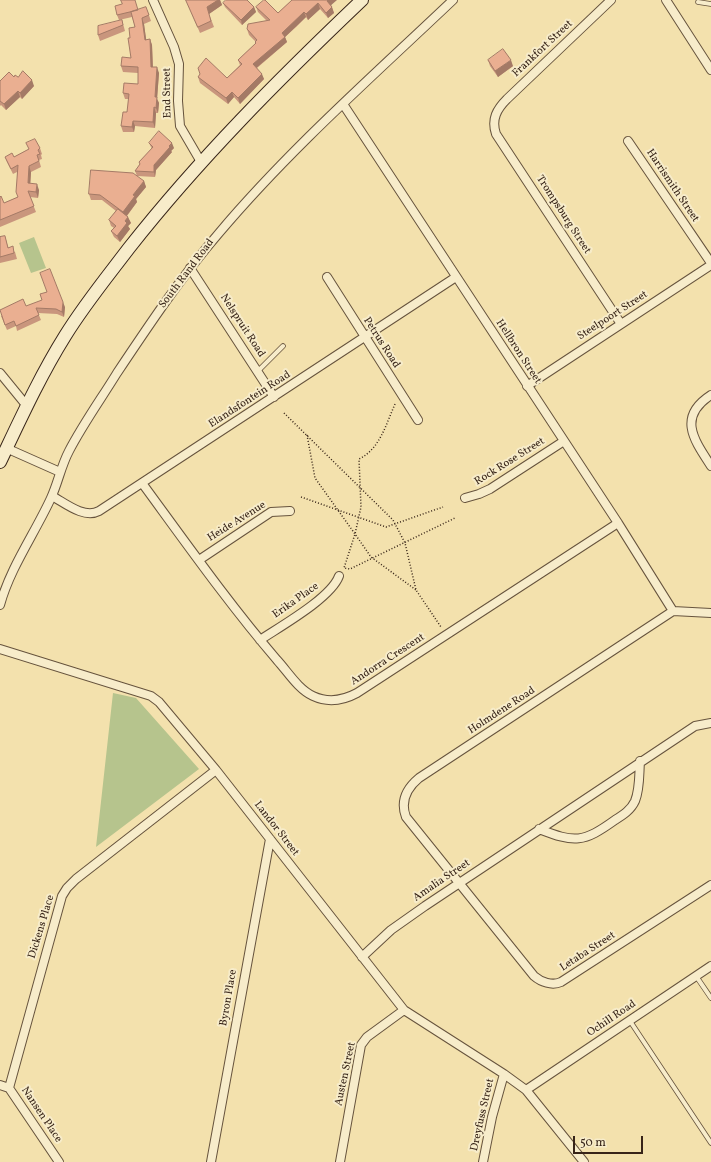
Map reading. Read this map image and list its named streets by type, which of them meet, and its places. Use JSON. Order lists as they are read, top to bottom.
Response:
{
  "streets": {
    "street": [
      "Frankfort Street",
      "End Street",
      "Harrismith Street",
      "Trompsburg Street",
      "South Rand Road",
      "Steelpoort Street",
      "Nelspruit Road",
      "Petrus Road",
      "Hellbron Street",
      "Elandsfontein Road",
      "Rock Rose Street",
      "Heide Avenue",
      "Erika Place",
      "Andorra Crescent",
      "Holmdene Road",
      "Landor Street",
      "Amalia Street",
      "Dickens Place",
      "Letaba Street",
      "Byron Place",
      "Ochill Road",
      "Austen Street",
      "Nansen Place",
      "Dreyfuss Street"
    ]
  },
  "crossings": [
    ["Frankfort Street", "Trompsburg Street"],
    ["Harrismith Street", "Steelpoort Street"],
    ["Trompsburg Street", "Steelpoort Street"],
    ["South Rand Road", "Nelspruit Road"],
    ["South Rand Road", "Hellbron Street"],
    ["South Rand Road", "Elandsfontein Road"],
    ["Steelpoort Street", "Hellbron Street"],
    ["Nelspruit Road", "Elandsfontein Road"],
    ["Petrus Road", "Elandsfontein Road"],
    ["Hellbron Street", "Elandsfontein Road"],
    ["Hellbron Street", "Rock Rose Street"],
    ["Hellbron Street", "Andorra Crescent"],
    ["Hellbron Street", "Holmdene Road"],
    ["Elandsfontein Road", "Andorra Crescent"],
    ["Heide Avenue", "Andorra Crescent"],
    ["Erika Place", "Andorra Crescent"],
    ["Holmdene Road", "Amalia Street"],
    ["Holmdene Road", "Letaba Street"],
    ["Landor Street", "Amalia Street"],
    ["Landor Street", "Dickens Place"],
    ["Landor Street", "Byron Place"],
    ["Landor Street", "Ochill Road"],
    ["Landor Street", "Austen Street"],
    ["Landor Street", "Dreyfuss Street"],
    ["Amalia Street", "Letaba Street"],
    ["Dickens Place", "Nansen Place"]
  ],
  "scale_bar": "50 m"
}
